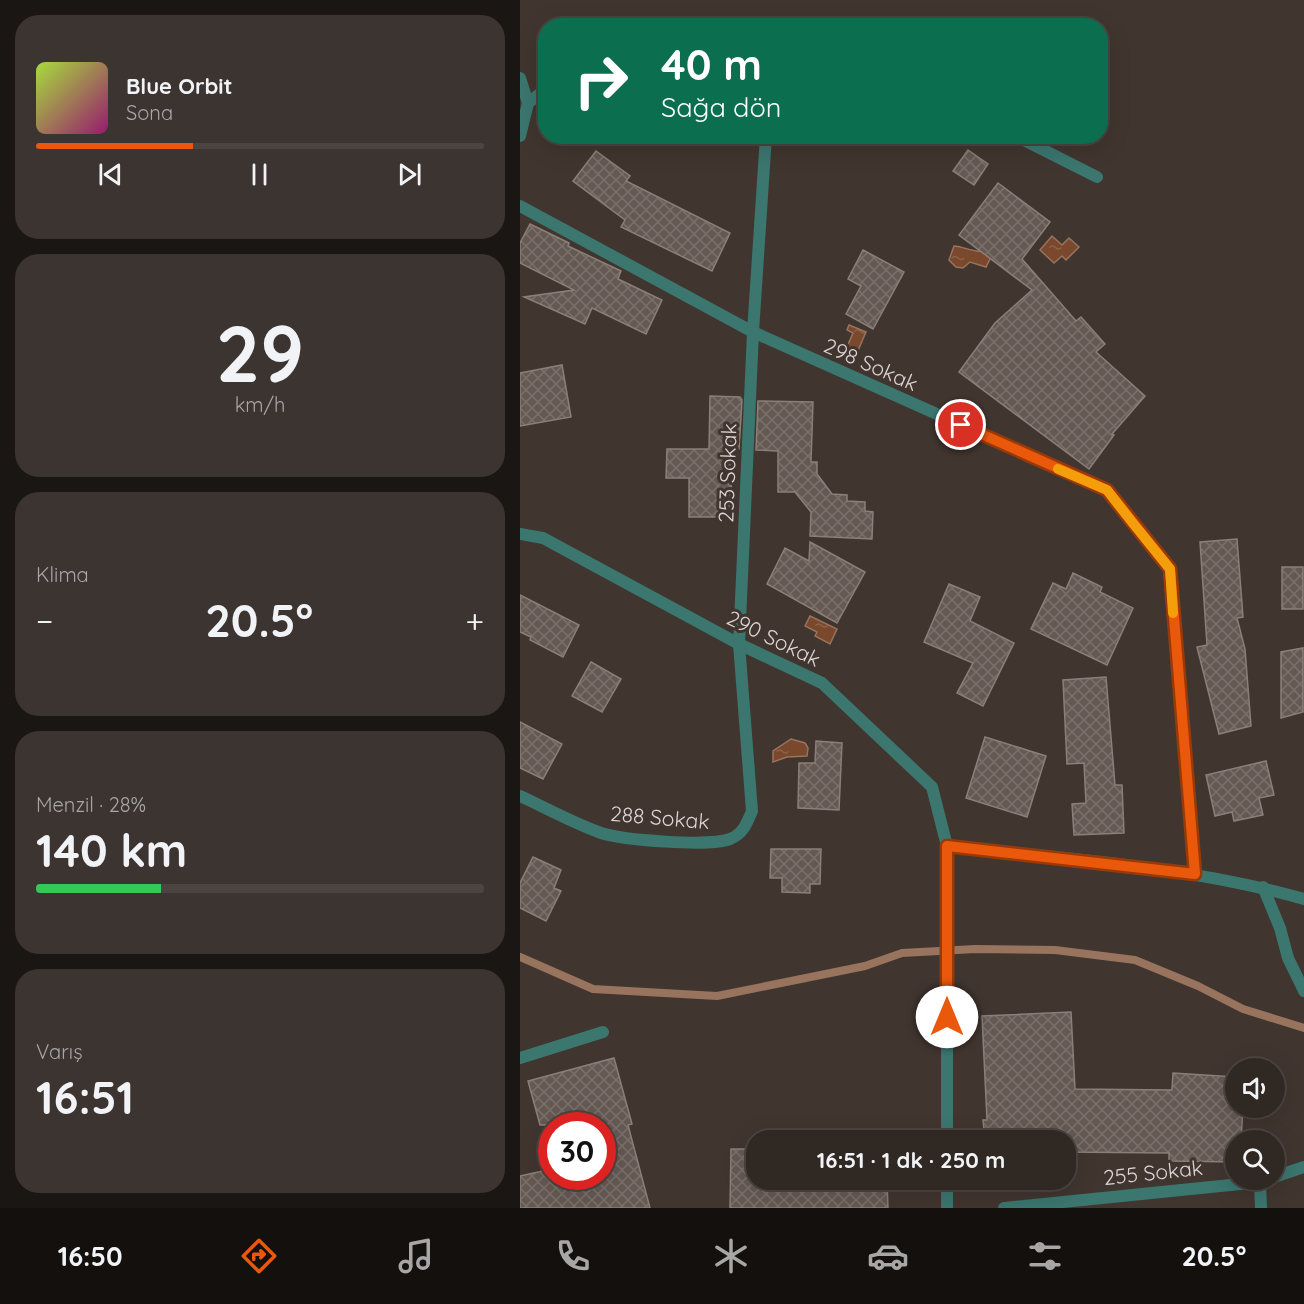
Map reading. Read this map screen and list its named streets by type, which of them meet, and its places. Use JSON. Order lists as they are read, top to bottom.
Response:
{
  "streets": {
    "street": [
      "298 Sokak",
      "253 Sokak",
      "290 Sokak",
      "288 Sokak",
      "255 Sokak"
    ]
  },
  "crossings": [
    ["298 Sokak", "253 Sokak"],
    ["253 Sokak", "290 Sokak"],
    ["253 Sokak", "288 Sokak"]
  ],
  "page": {
    "turn": ["40 m", "Sağa dön"],
    "song": ["Blue Orbit", "Sona"],
    "tile": [
      ["29", "km/h"],
      "Klima",
      ["Menzil · 28%", "140 km"],
      ["Varış", "16:51"]
    ],
    "heat": ["−", "20.5°", "+"],
    "limit": "30",
    "trip": "16:51 · 1 dk · 250 m",
    "tabs": ["16:50", "20.5°"]
  }
}
